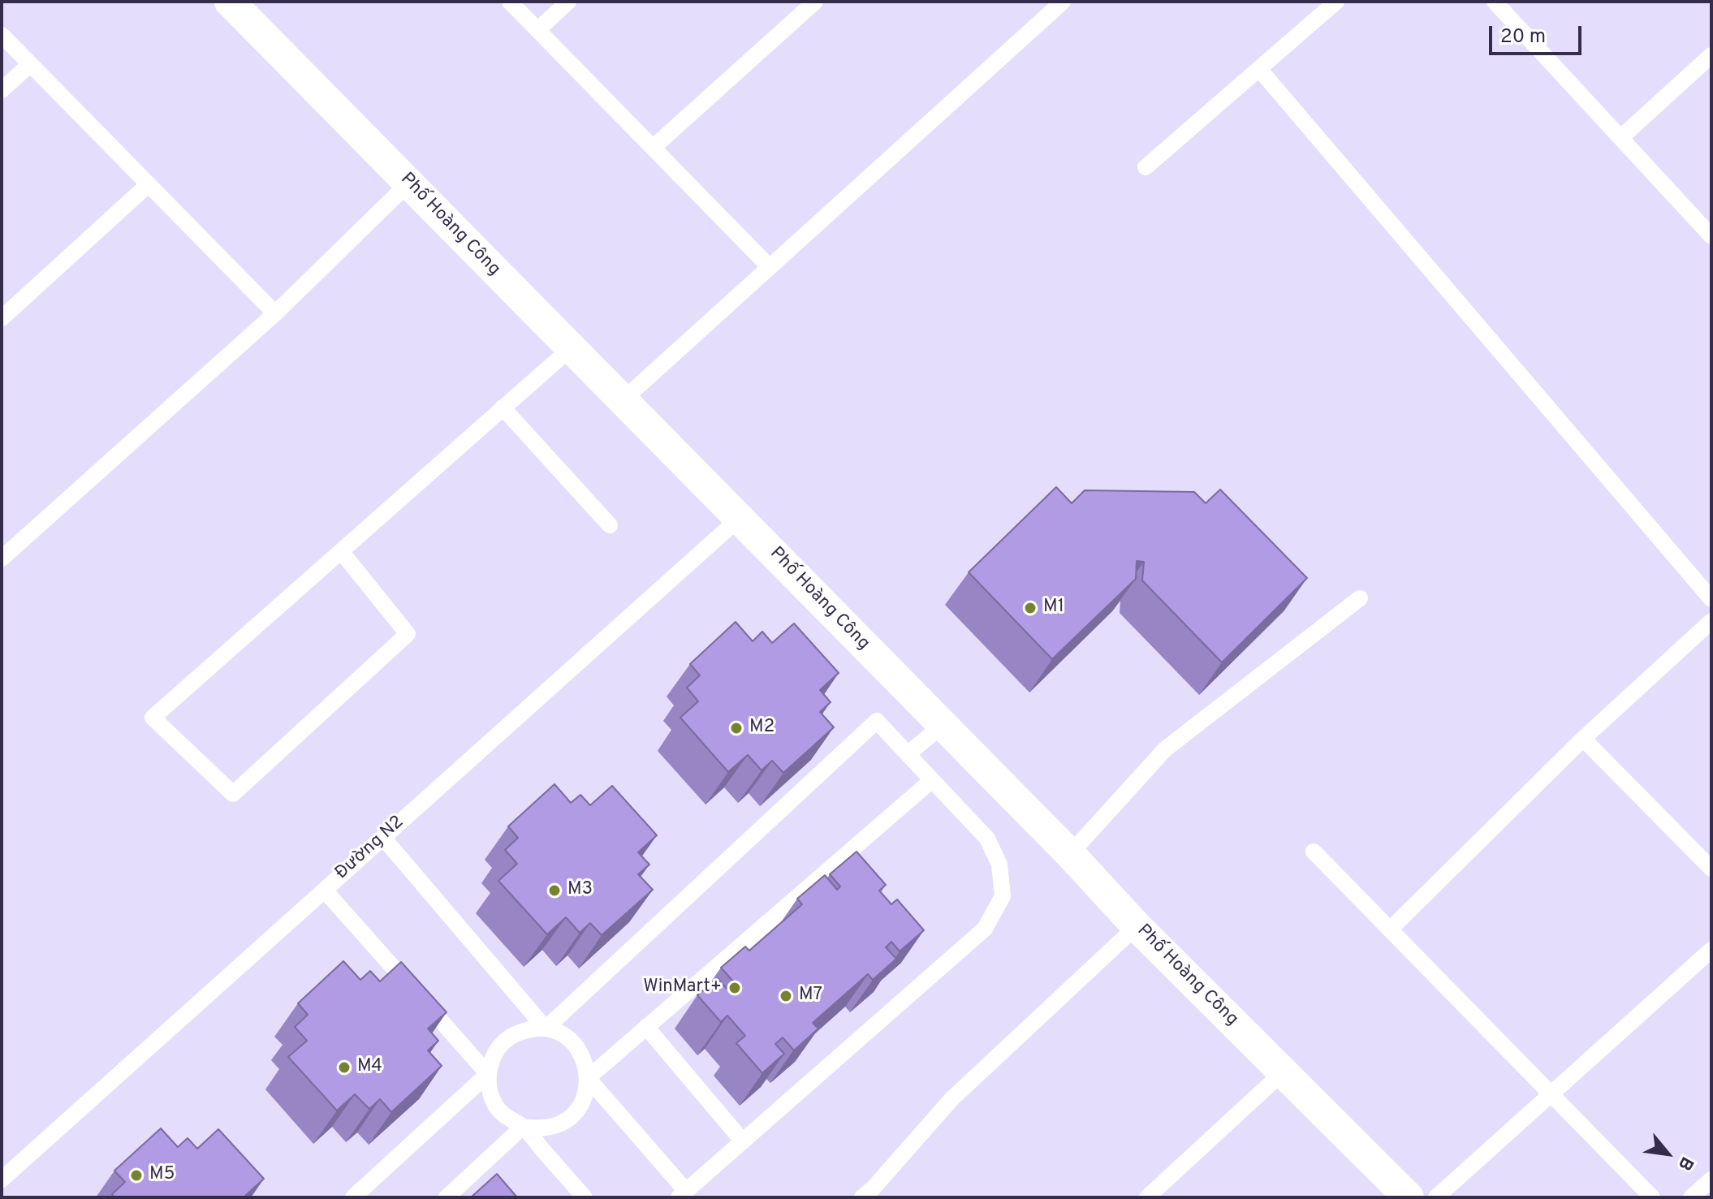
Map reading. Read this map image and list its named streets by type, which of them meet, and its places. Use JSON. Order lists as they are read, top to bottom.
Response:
{
  "streets": {
    "street": ["Phố Hoàng Công"],
    "lane": ["Đường N2"]
  },
  "crossings": [
    ["Phố Hoàng Công", "Đường N2"]
  ],
  "places": [
    "M1",
    "M2",
    "M3",
    "WinMart+",
    "M7",
    "M4",
    "M5"
  ],
  "scale_bar": "20 m",
  "north": "bottom right"
}
